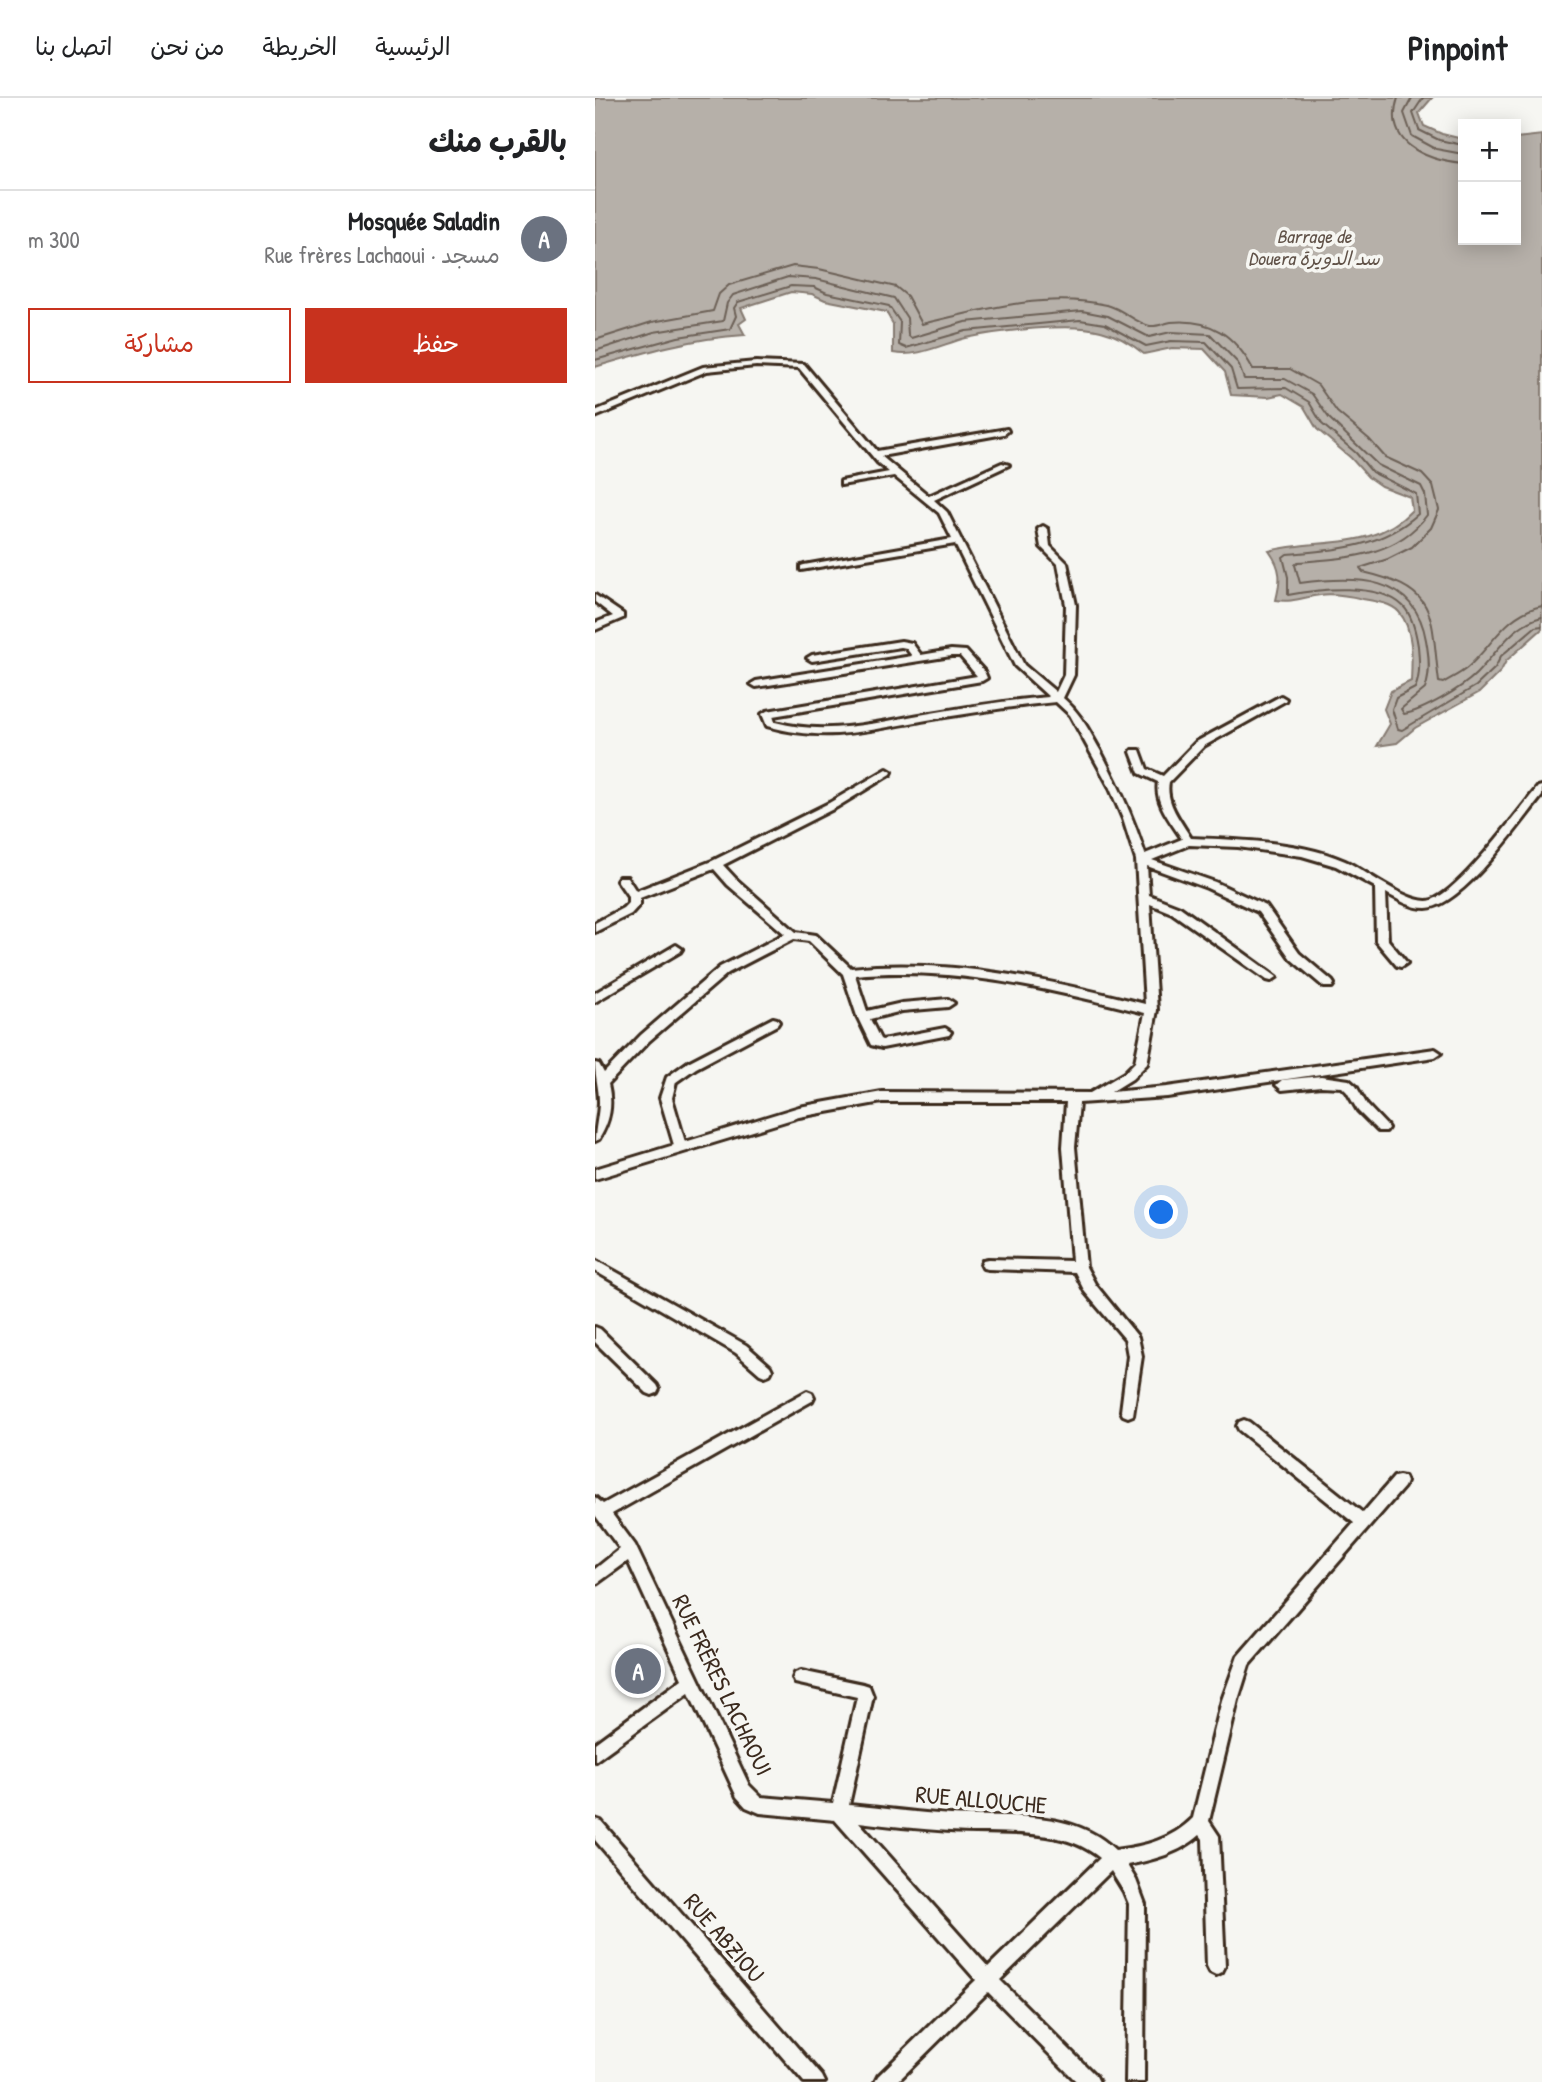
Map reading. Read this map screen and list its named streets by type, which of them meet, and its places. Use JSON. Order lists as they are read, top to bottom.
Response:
{
  "streets": {
    "street": ["RUE FRÈRES LACHAOUI", "RUE ALLOUCHE", "RUE ABZIOU"]
  },
  "crossings": [
    ["RUE FRÈRES LACHAOUI", "RUE ALLOUCHE"]
  ],
  "water": ["Barrage de Douera سد الدويرة"],
  "page": {
    "header": "Pinpoint",
    "nav": [
      "الرئيسية",
      "الخريطة",
      "من نحن",
      "اتصل بنا"
    ],
    "heading": "بالقرب منك",
    "map_buttons": ["+", "−"],
    "list": [
      {
        "mark": "A",
        "name": "Mosquée Saladin",
        "note": "مسجد · Rue frères Lachaoui",
        "value": "300 m"
      }
    ],
    "buttons": ["حفظ", "مشاركة"],
    "pins": "A"
  }
}
